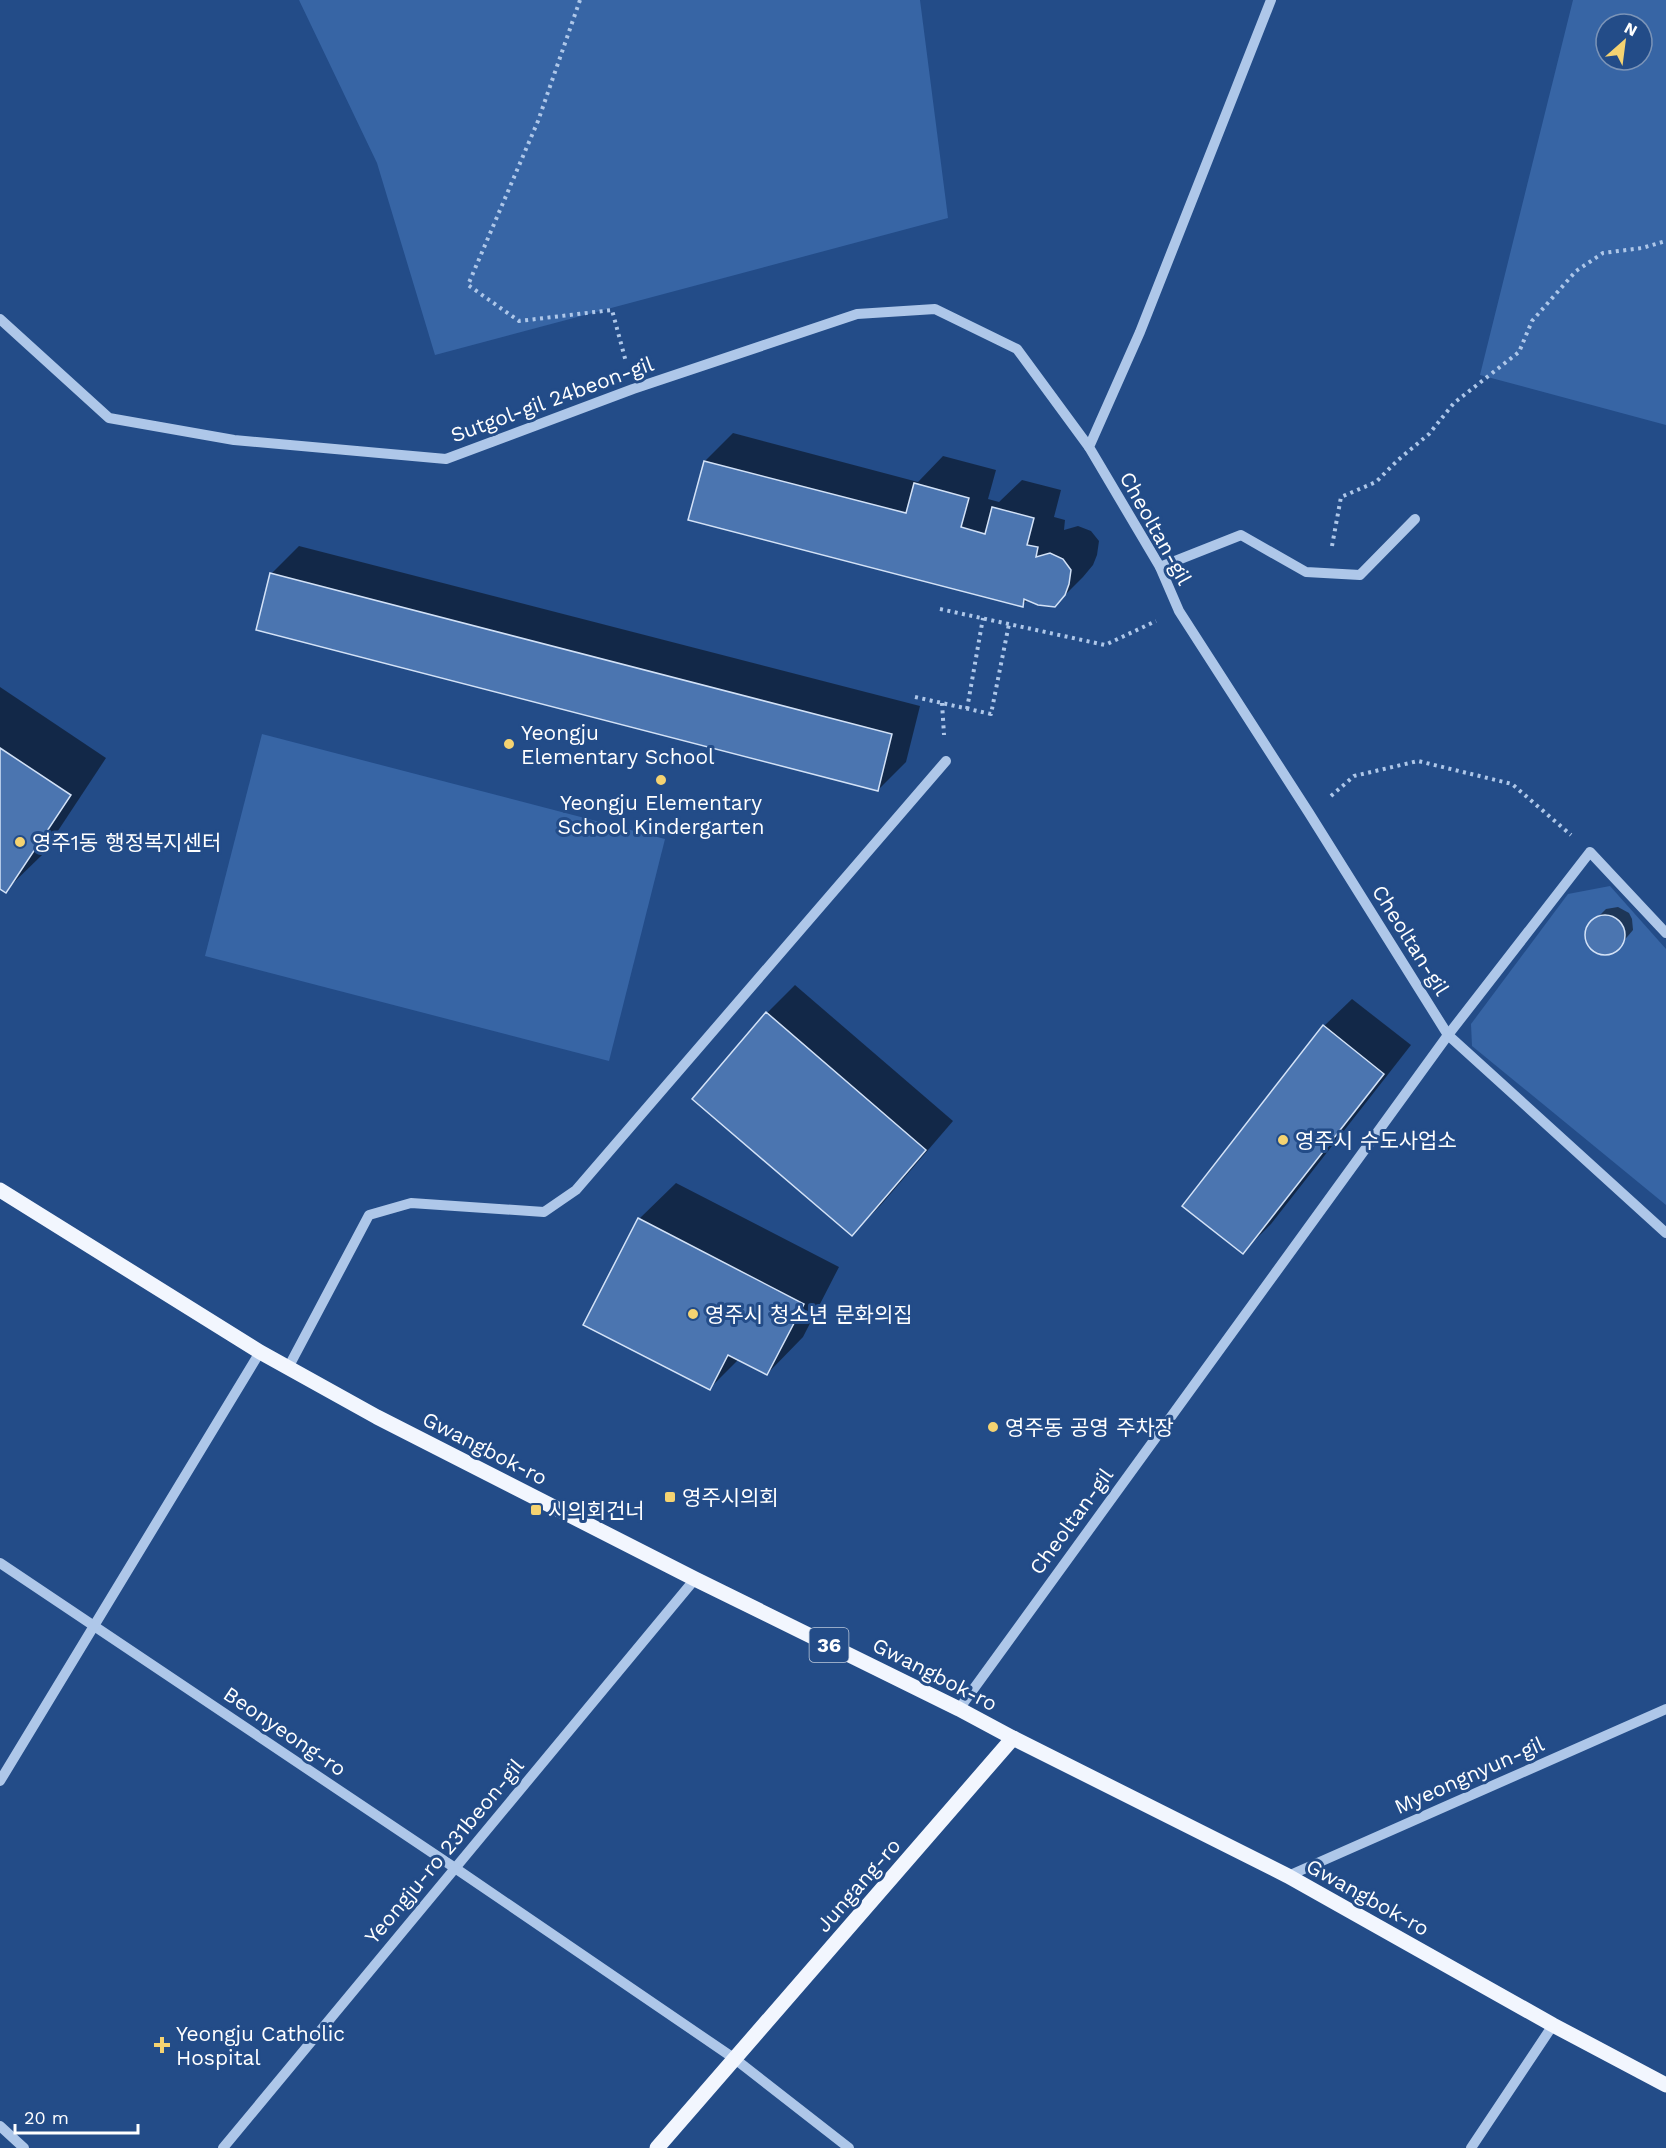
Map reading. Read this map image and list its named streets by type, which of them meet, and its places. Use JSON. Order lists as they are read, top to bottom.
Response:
{
  "streets": {
    "main road": ["Gwangbok-ro", "36", "Jungang-ro"],
    "street": [
      "Sutgol-gil 24beon-gil",
      "Cheoltan-gil",
      "Beonyeong-ro",
      "Myeongnyun-gil",
      "Yeongju-ro 231beon-gil"
    ]
  },
  "crossings": [
    ["Sutgol-gil 24beon-gil", "Cheoltan-gil"],
    ["Cheoltan-gil", "Gwangbok-ro"],
    ["Gwangbok-ro", "Myeongnyun-gil"],
    ["Gwangbok-ro", "Yeongju-ro 231beon-gil"],
    ["Gwangbok-ro", "Jungang-ro"],
    ["Beonyeong-ro", "Yeongju-ro 231beon-gil"]
  ],
  "places": {
    "other": [
      "Yeongju Elementary School",
      "Yeongju Elementary School Kindergarten",
      "영주1동 행정복지센터",
      "영주시 수도사업소",
      "영주시 청소년 문화의집",
      "영주동 공영 주차장"
    ],
    "transit": ["영주시의회", "시의회건너"],
    "health": ["Yeongju Catholic Hospital"]
  },
  "scale_bar": "20 m",
  "north": "top right"
}
